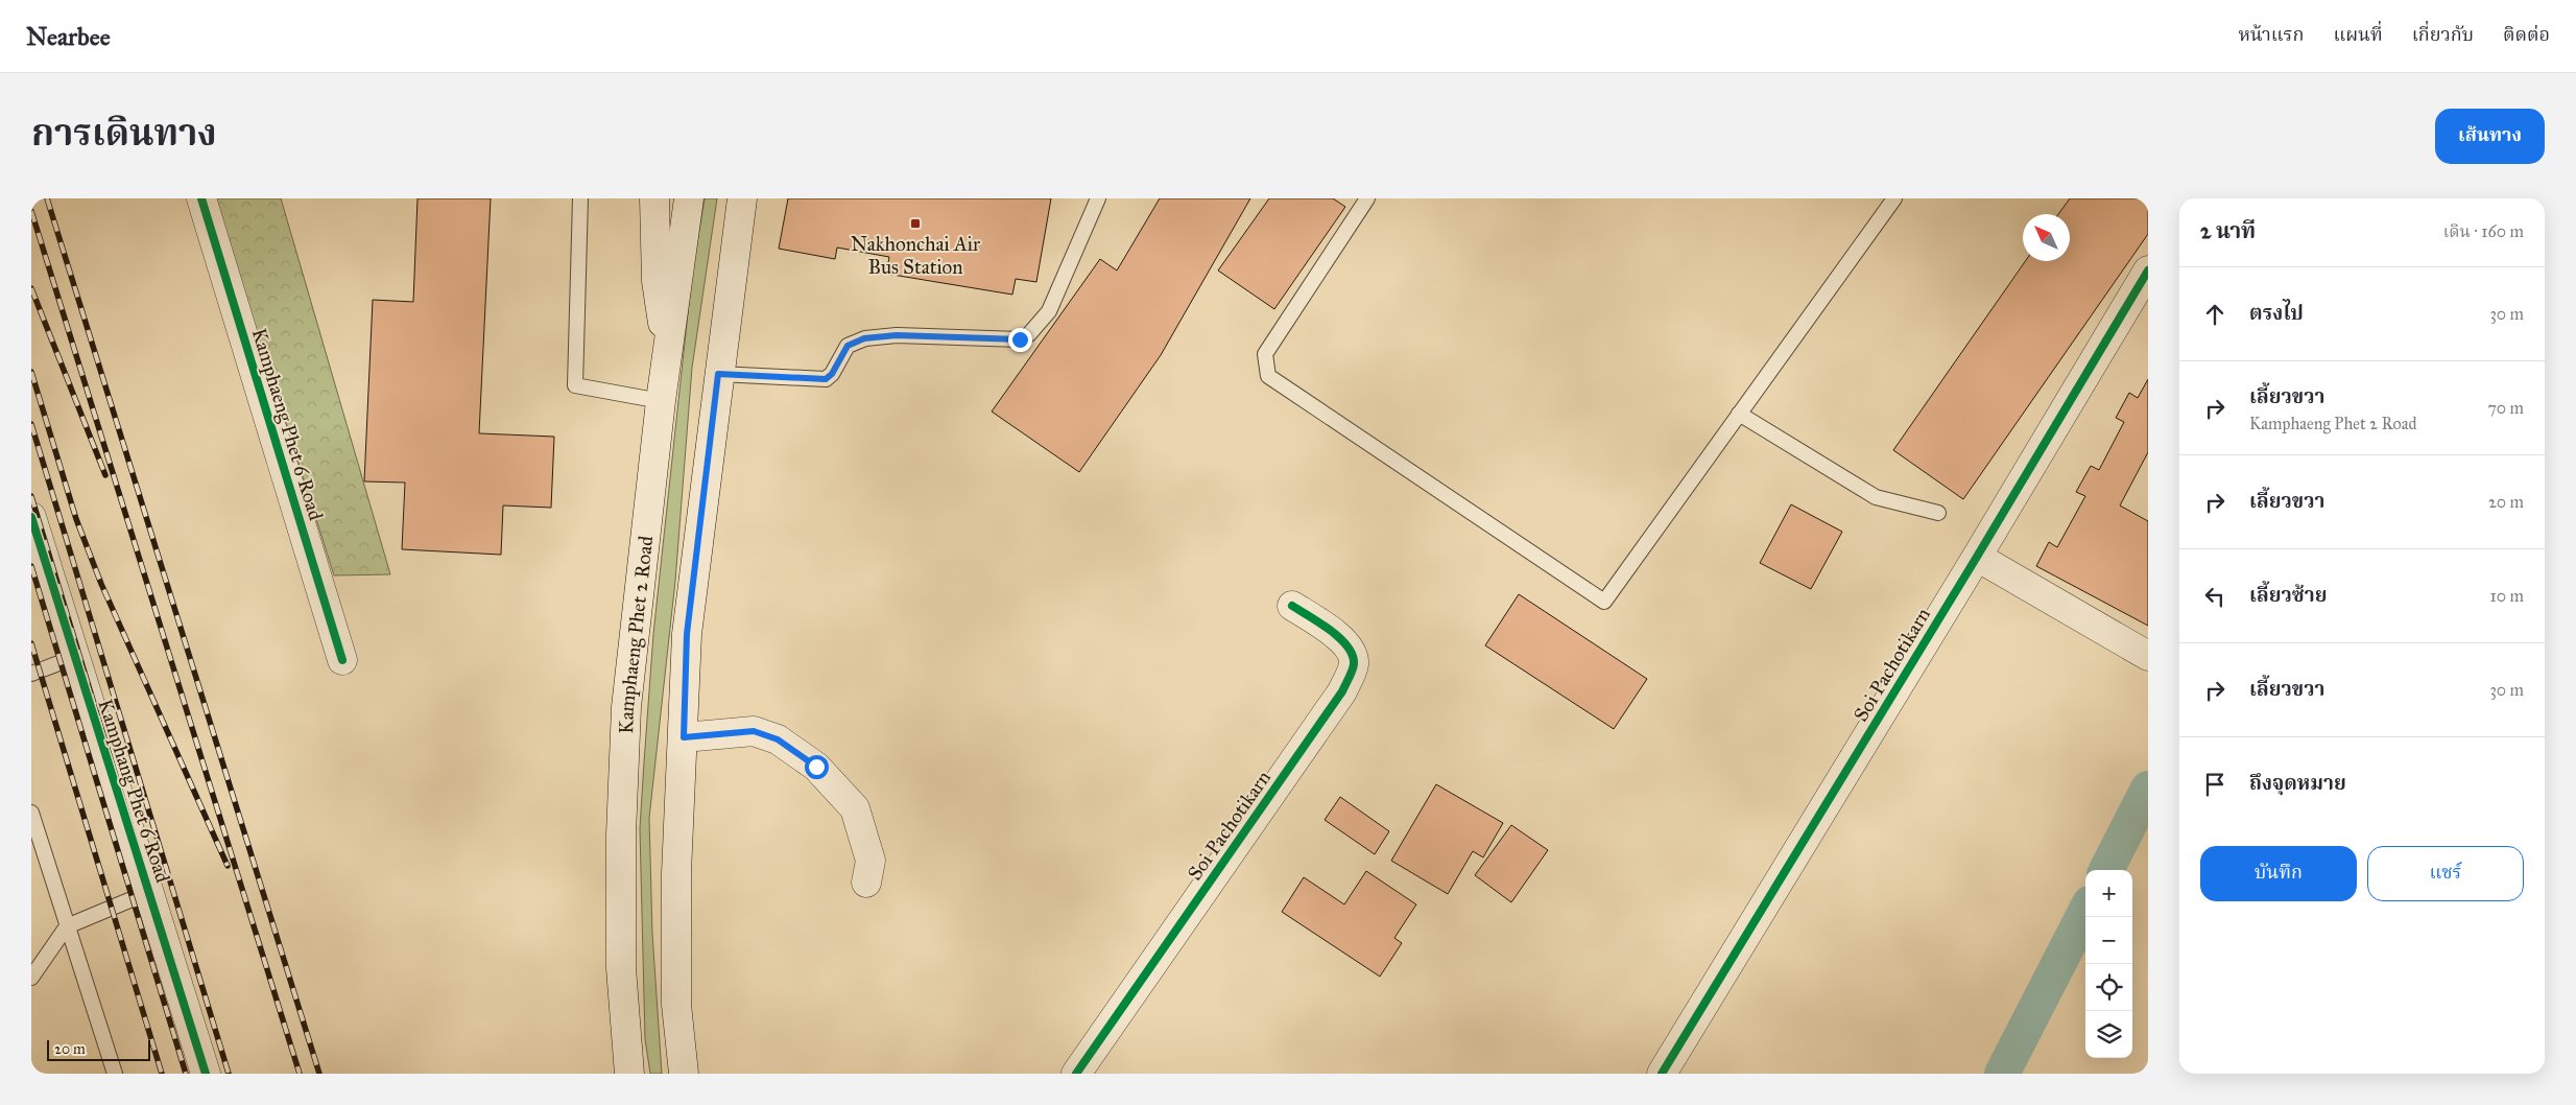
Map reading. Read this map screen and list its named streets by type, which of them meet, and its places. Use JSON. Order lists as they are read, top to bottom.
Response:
{
  "streets": {
    "street": [
      "Kamphaeng Phet 6 Road",
      "Kamphaeng Phet 2 Road",
      "Soi Pachotikarn",
      "Kamphang Phet 6 Road"
    ]
  },
  "places": {
    "transit": ["Nakhonchai Air Bus Station"]
  },
  "scale_bar": "20 m",
  "north": "top left",
  "page": {
    "header": "Nearbee",
    "nav": [
      "หน้าแรก",
      "แผนที่",
      "เกี่ยวกับ",
      "ติดต่อ"
    ],
    "title": "การเดินทาง",
    "buttons": [
      "เส้นทาง",
      ["บันทึก", "แชร์"]
    ],
    "heading": ["2 นาที", "เดิน · 160 m"],
    "list": [
      ["ตรงไป", "30 m"],
      ["เลี้ยวขวา", "Kamphaeng Phet 2 Road", "70 m"],
      ["เลี้ยวขวา", "20 m"],
      ["เลี้ยวซ้าย", "10 m"],
      ["เลี้ยวขวา", "30 m"],
      "ถึงจุดหมาย"
    ],
    "map_buttons": ["+", "−"],
    "scale": "20 m"
  }
}
